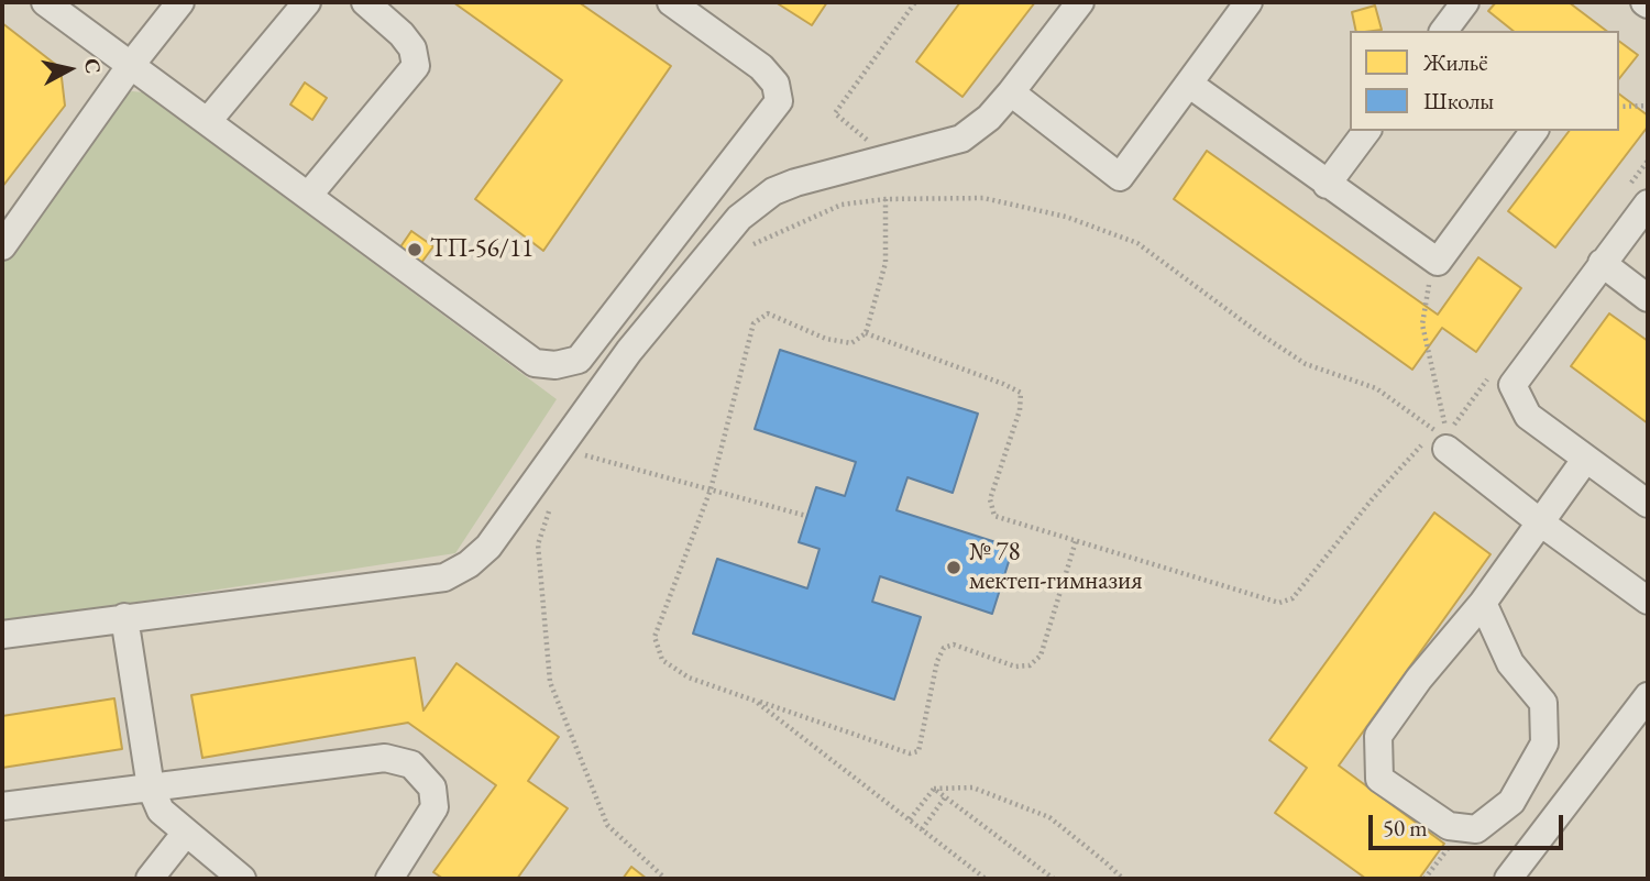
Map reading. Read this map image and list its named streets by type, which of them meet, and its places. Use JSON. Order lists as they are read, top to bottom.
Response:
{
  "places": ["ТП-56/11", "№ 78 мектеп-гимназия"],
  "legend": ["Жильё", "Школы"],
  "scale_bar": "50 m",
  "north": "right"
}
